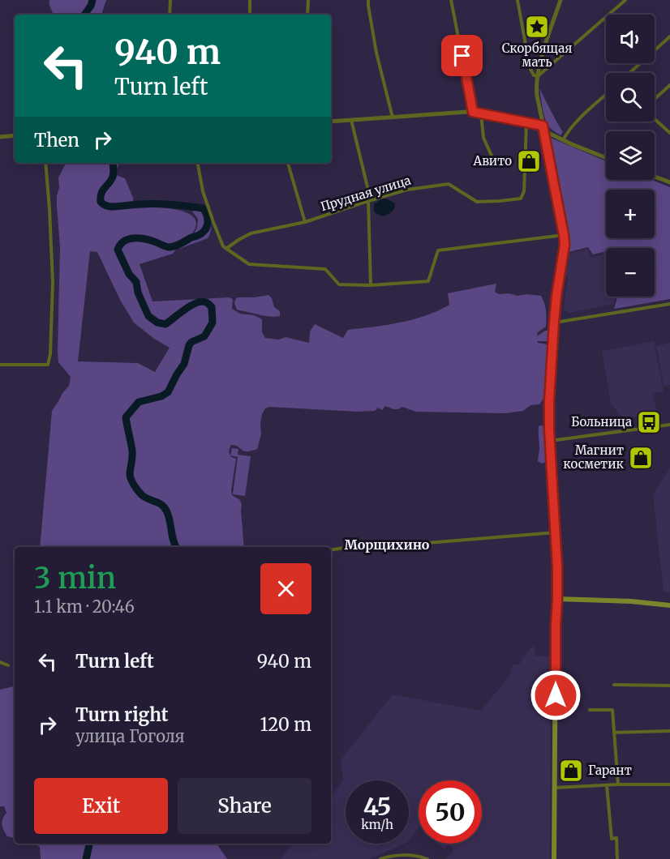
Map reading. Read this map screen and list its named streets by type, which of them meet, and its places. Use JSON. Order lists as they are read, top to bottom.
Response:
{
  "streets": {
    "street": ["Прудная улица"]
  },
  "districts": ["Морщихино"],
  "places": {
    "place": ["Скорбящая мать"],
    "shop": ["Авито", "Магнит косметик", "Гарант"],
    "bus stop": ["Больница"]
  },
  "page": {
    "map_buttons": ["+", "−"],
    "turn": ["940 m", "Turn left"],
    "then": "Then",
    "heading": ["3 min", "1.1 km · 20:46"],
    "list": [
      {
        "name": "Turn left",
        "value": "940 m"
      },
      {
        "name": "Turn right",
        "note": "улица Гоголя",
        "value": "120 m"
      }
    ],
    "buttons": ["Exit", "Share"],
    "speed": "45 km/h",
    "limit": "50"
  }
}
